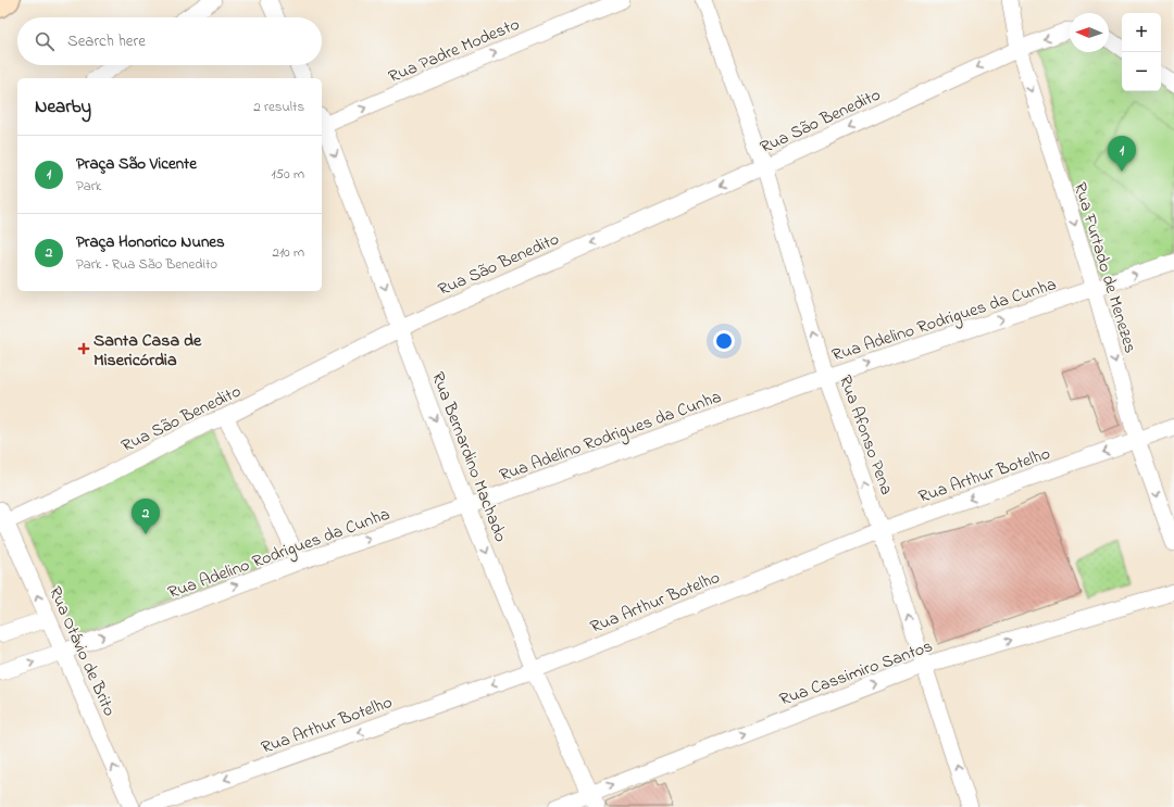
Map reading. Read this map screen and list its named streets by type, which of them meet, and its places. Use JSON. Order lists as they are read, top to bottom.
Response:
{
  "streets": {
    "street": [
      "Rua Padre Modesto",
      "Rua São Benedito",
      "Rua Furtado de Menezes",
      "Rua Adelino Rodrigues da Cunha",
      "Rua Afonso Pena",
      "Rua Bernardino Machado",
      "Rua Arthur Botelho",
      "Rua Otávio de Brito",
      "Rua Cassimiro Santos"
    ]
  },
  "crossings": [
    ["Rua Padre Modesto", "Rua Bernardino Machado"],
    ["Rua São Benedito", "Rua Furtado de Menezes"],
    ["Rua São Benedito", "Rua Afonso Pena"],
    ["Rua São Benedito", "Rua Bernardino Machado"],
    ["Rua São Benedito", "Rua Otávio de Brito"],
    ["Rua Furtado de Menezes", "Rua Adelino Rodrigues da Cunha"],
    ["Rua Furtado de Menezes", "Rua Arthur Botelho"],
    ["Rua Adelino Rodrigues da Cunha", "Rua Afonso Pena"],
    ["Rua Adelino Rodrigues da Cunha", "Rua Bernardino Machado"],
    ["Rua Adelino Rodrigues da Cunha", "Rua Otávio de Brito"],
    ["Rua Afonso Pena", "Rua Arthur Botelho"],
    ["Rua Afonso Pena", "Rua Cassimiro Santos"],
    ["Rua Bernardino Machado", "Rua Arthur Botelho"],
    ["Rua Bernardino Machado", "Rua Cassimiro Santos"]
  ],
  "one_way": [
    "Rua Padre Modesto",
    "Rua São Benedito",
    "Rua Furtado de Menezes",
    "Rua Adelino Rodrigues da Cunha",
    "Rua Afonso Pena",
    "Rua Bernardino Machado",
    "Rua Arthur Botelho",
    "Rua Otávio de Brito",
    "Rua Cassimiro Santos"
  ],
  "places": {
    "health": ["Santa Casa de Misericórdia"]
  },
  "north": "left",
  "page": {
    "map_buttons": ["+", "−"],
    "search": "Search here",
    "heading": ["Nearby", "2 results"],
    "list": [
      {
        "mark": "1",
        "name": "Praça São Vicente",
        "note": "Park",
        "value": "150 m"
      },
      {
        "mark": "2",
        "name": "Praça Honorico Nunes",
        "note": "Park · Rua São Benedito",
        "value": "210 m"
      }
    ],
    "pins": ["1", "2"]
  }
}
